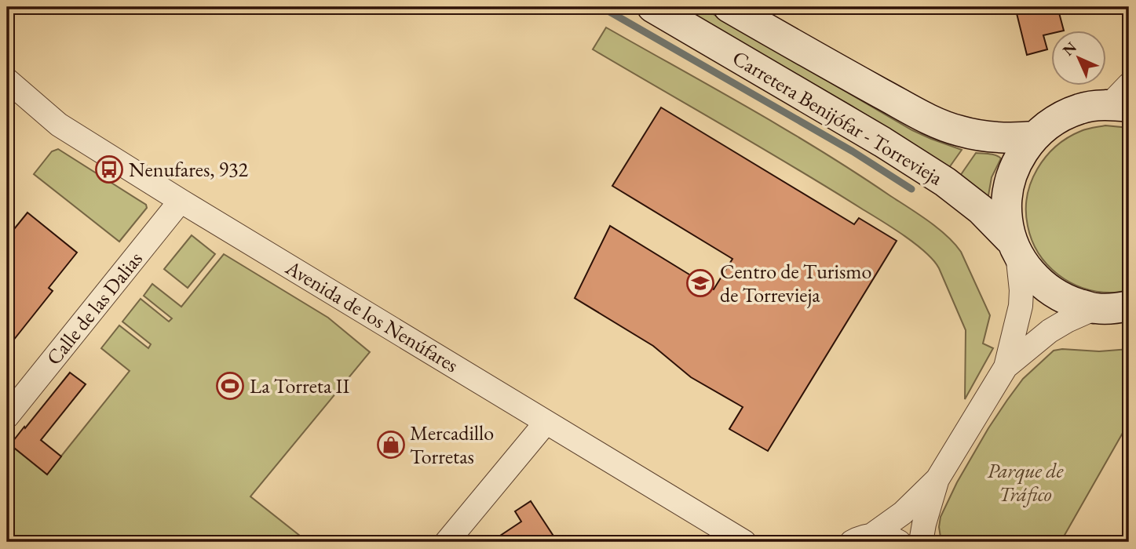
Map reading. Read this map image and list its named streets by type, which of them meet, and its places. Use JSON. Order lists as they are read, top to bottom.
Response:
{
  "streets": {
    "main road": ["Carretera Benijófar - Torrevieja"],
    "street": ["Calle de las Dalias", "Avenida de los Nenúfares"]
  },
  "crossings": [
    ["Calle de las Dalias", "Avenida de los Nenúfares"]
  ],
  "parks": ["Parque de Tráfico"],
  "places": {
    "bus stop": ["Nenufares, 932"],
    "school or university": ["Centro de Turismo de Torrevieja"],
    "sports": ["La Torreta II"],
    "shop": ["Mercadillo Torretas"]
  },
  "north": "top left"
}
